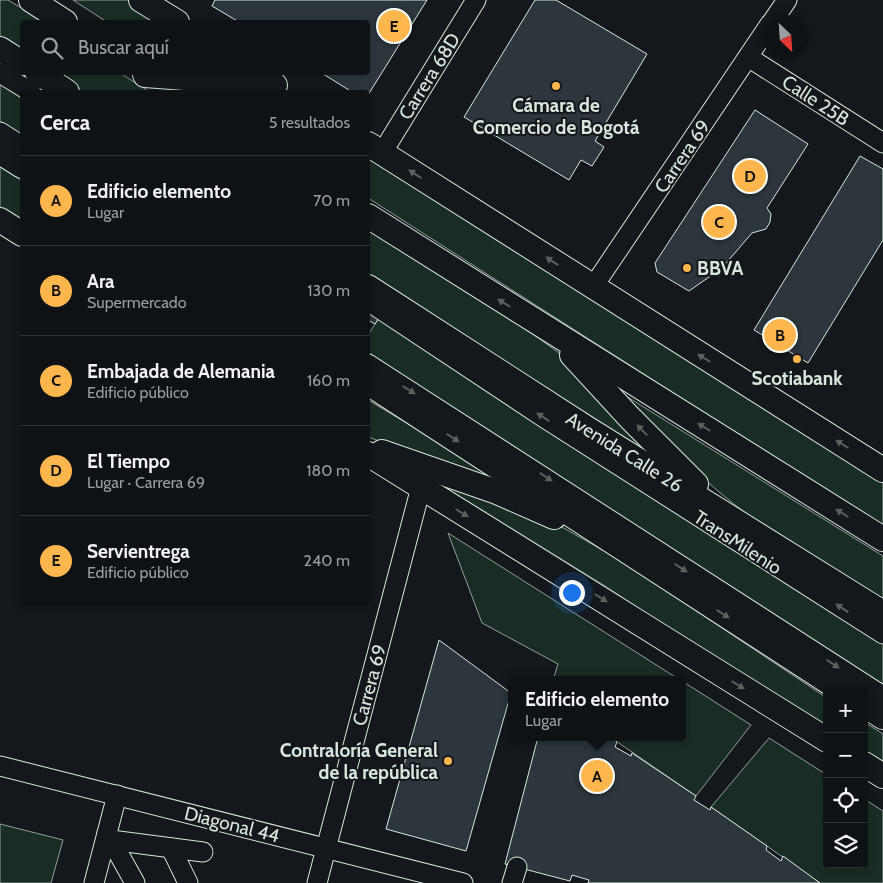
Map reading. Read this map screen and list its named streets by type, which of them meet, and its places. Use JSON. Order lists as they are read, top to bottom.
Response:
{
  "streets": {
    "main road": ["Avenida Calle 26"],
    "street": [
      "Carrera 68D",
      "Calle 25B",
      "Carrera 69",
      "TransMilenio",
      "Diagonal 44"
    ]
  },
  "crossings": [
    ["Calle 25B", "Carrera 69"],
    ["Carrera 69", "Diagonal 44"]
  ],
  "places": [
    "Cámara de Comercio de Bogotá",
    "BBVA",
    "Scotiabank",
    "Contraloría General de la república"
  ],
  "north": "bottom right",
  "page": {
    "pins": [
      "E",
      "D",
      "C",
      "B",
      "A"
    ],
    "search": "Buscar aquí",
    "heading": ["Cerca", "5 resultados"],
    "list": [
      {
        "mark": "A",
        "name": "Edificio elemento",
        "note": "Lugar",
        "value": "70 m"
      },
      {
        "mark": "B",
        "name": "Ara",
        "note": "Supermercado",
        "value": "130 m"
      },
      {
        "mark": "C",
        "name": "Embajada de Alemania",
        "note": "Edificio público",
        "value": "160 m"
      },
      {
        "mark": "D",
        "name": "El Tiempo",
        "note": "Lugar · Carrera 69",
        "value": "180 m"
      },
      {
        "mark": "E",
        "name": "Servientrega",
        "note": "Edificio público",
        "value": "240 m"
      }
    ],
    "popup": ["Edificio elemento", "Lugar"],
    "map_buttons": ["+", "−"]
  }
}
